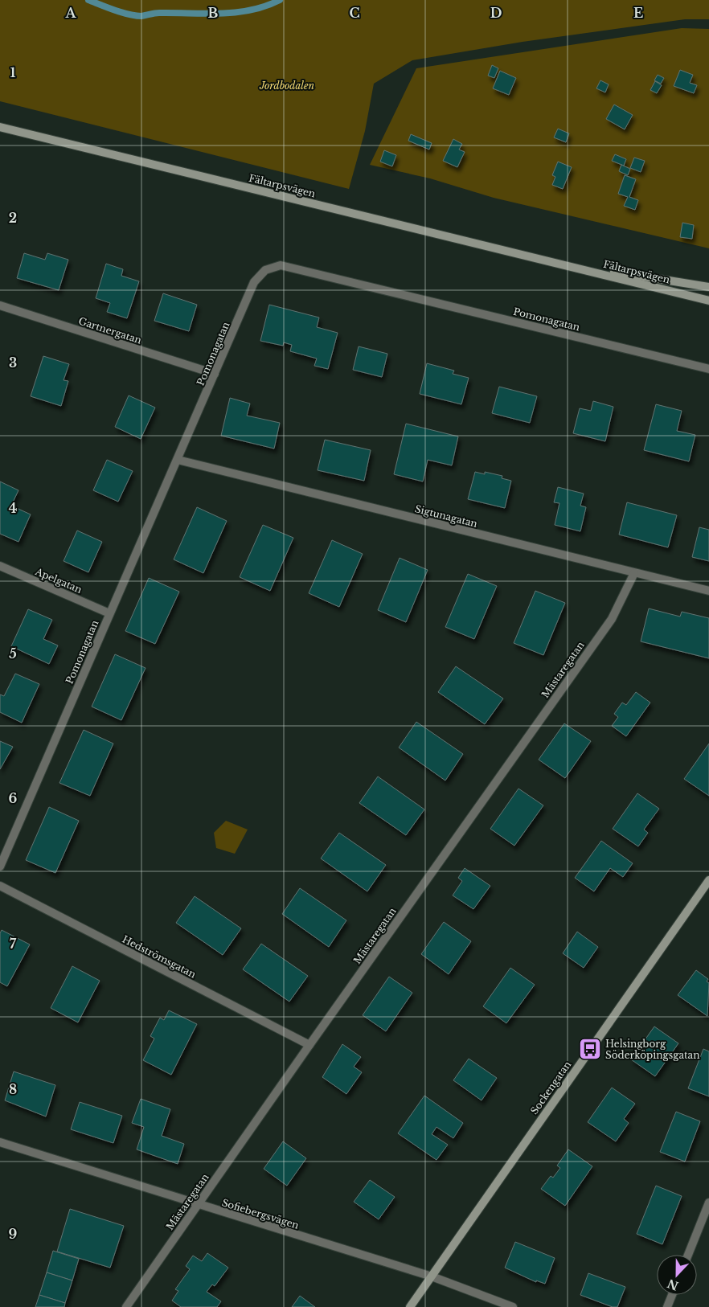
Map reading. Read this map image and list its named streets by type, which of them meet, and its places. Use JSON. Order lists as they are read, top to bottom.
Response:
{
  "streets": {
    "main road": ["Fältarpsvägen", "Sockengatan"],
    "street": [
      "Pomonagatan",
      "Gartnergatan",
      "Sigtunagatan",
      "Apelgatan",
      "Mästaregatan",
      "Hedströmsgatan",
      "Sofiebergsvägen"
    ]
  },
  "crossings": [
    ["Pomonagatan", "Gartnergatan"],
    ["Pomonagatan", "Sigtunagatan"],
    ["Pomonagatan", "Apelgatan"],
    ["Sigtunagatan", "Mästaregatan"],
    ["Mästaregatan", "Hedströmsgatan"],
    ["Mästaregatan", "Sofiebergsvägen"],
    ["Sockengatan", "Sofiebergsvägen"]
  ],
  "parks": ["Jordbodalen"],
  "places": {
    "bus stop": ["Helsingborg Söderköpingsgatan"]
  },
  "north": "bottom",
  "grid": {
    "columns": [
      "A",
      "B",
      "C",
      "D",
      "E"
    ],
    "rows": [
      "1",
      "2",
      "3",
      "4",
      "5",
      "6",
      "7",
      "8",
      "9"
    ]
  }
}
